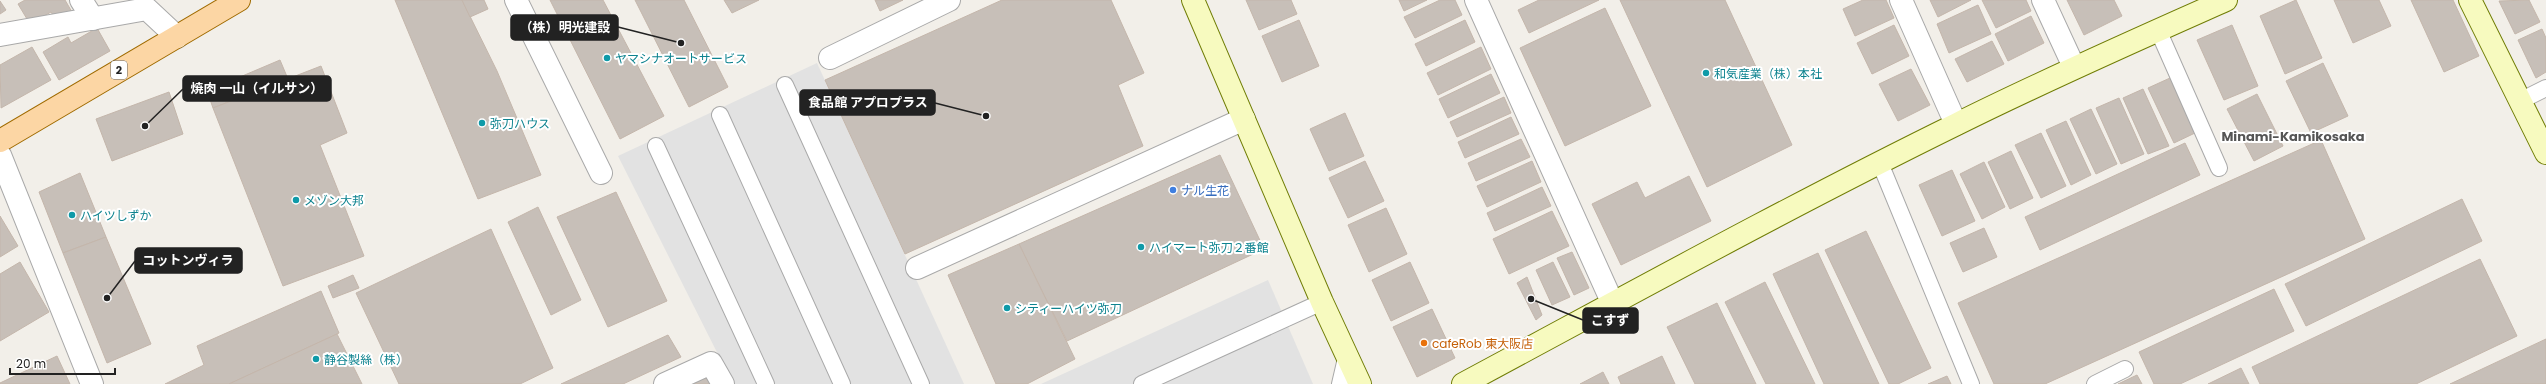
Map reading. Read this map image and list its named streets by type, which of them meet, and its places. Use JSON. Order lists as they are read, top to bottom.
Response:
{
  "streets": {
    "main road": ["2"]
  },
  "districts": ["Minami-Kamikosaka"],
  "places": [
    "（株）明光建設",
    "ヤマシナオートサービス",
    "和気産業（株）本社",
    "食品館 アプロプラス",
    "弥刀ハウス",
    "焼肉 一山（イルサン）",
    "ナル生花",
    "メゾン大邦",
    "ハイツしずか",
    "ハイマート弥刀２番館",
    "コットンヴィラ",
    "こすず",
    "シティーハイツ弥刀",
    "cafeRob 東大阪店",
    "静谷製絲（株）"
  ],
  "scale_bar": "20 m"
}
